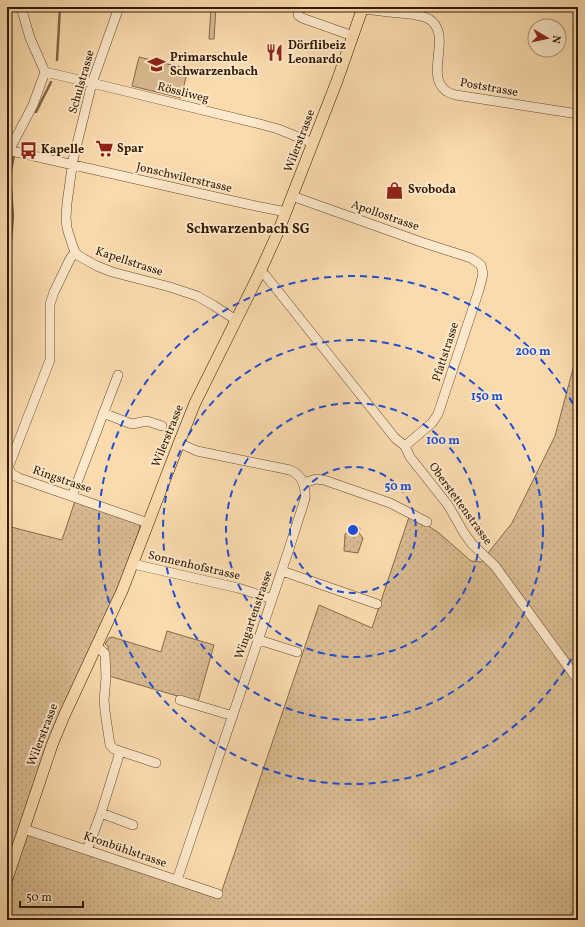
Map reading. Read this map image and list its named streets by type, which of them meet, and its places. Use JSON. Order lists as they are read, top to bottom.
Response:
{
  "streets": {
    "main road": ["Wilerstrasse"],
    "street": [
      "Schulstrasse",
      "Poststrasse",
      "Rössliweg",
      "Jonschwilerstrasse",
      "Apollostrasse",
      "Kapellstrasse",
      "Pfattstrasse",
      "Ringstrasse",
      "Oberstettenstrasse",
      "Sonnenhofstrasse",
      "Wingartenstrasse",
      "Kronbühlstrasse"
    ]
  },
  "crossings": [
    ["Schulstrasse", "Rössliweg"],
    ["Schulstrasse", "Jonschwilerstrasse"],
    ["Poststrasse", "Wilerstrasse"],
    ["Rössliweg", "Wilerstrasse"],
    ["Wilerstrasse", "Jonschwilerstrasse"],
    ["Wilerstrasse", "Apollostrasse"],
    ["Wilerstrasse", "Kapellstrasse"],
    ["Wilerstrasse", "Ringstrasse"],
    ["Wilerstrasse", "Oberstettenstrasse"],
    ["Wilerstrasse", "Sonnenhofstrasse"],
    ["Wilerstrasse", "Kronbühlstrasse"],
    ["Apollostrasse", "Pfattstrasse"],
    ["Kapellstrasse", "Ringstrasse"],
    ["Pfattstrasse", "Oberstettenstrasse"],
    ["Sonnenhofstrasse", "Wingartenstrasse"],
    ["Wingartenstrasse", "Kronbühlstrasse"]
  ],
  "districts": ["Schwarzenbach SG"],
  "places": {
    "restaurant": ["Dörflibeiz Leonardo"],
    "school or university": ["Primarschule Schwarzenbach"],
    "supermarket": ["Spar"],
    "bus stop": ["Kapelle"],
    "shop": ["Svoboda"]
  },
  "scale_bar": "50 m",
  "north": "right",
  "rings": [
    "200 m",
    "150 m",
    "100 m",
    "50 m"
  ]
}
